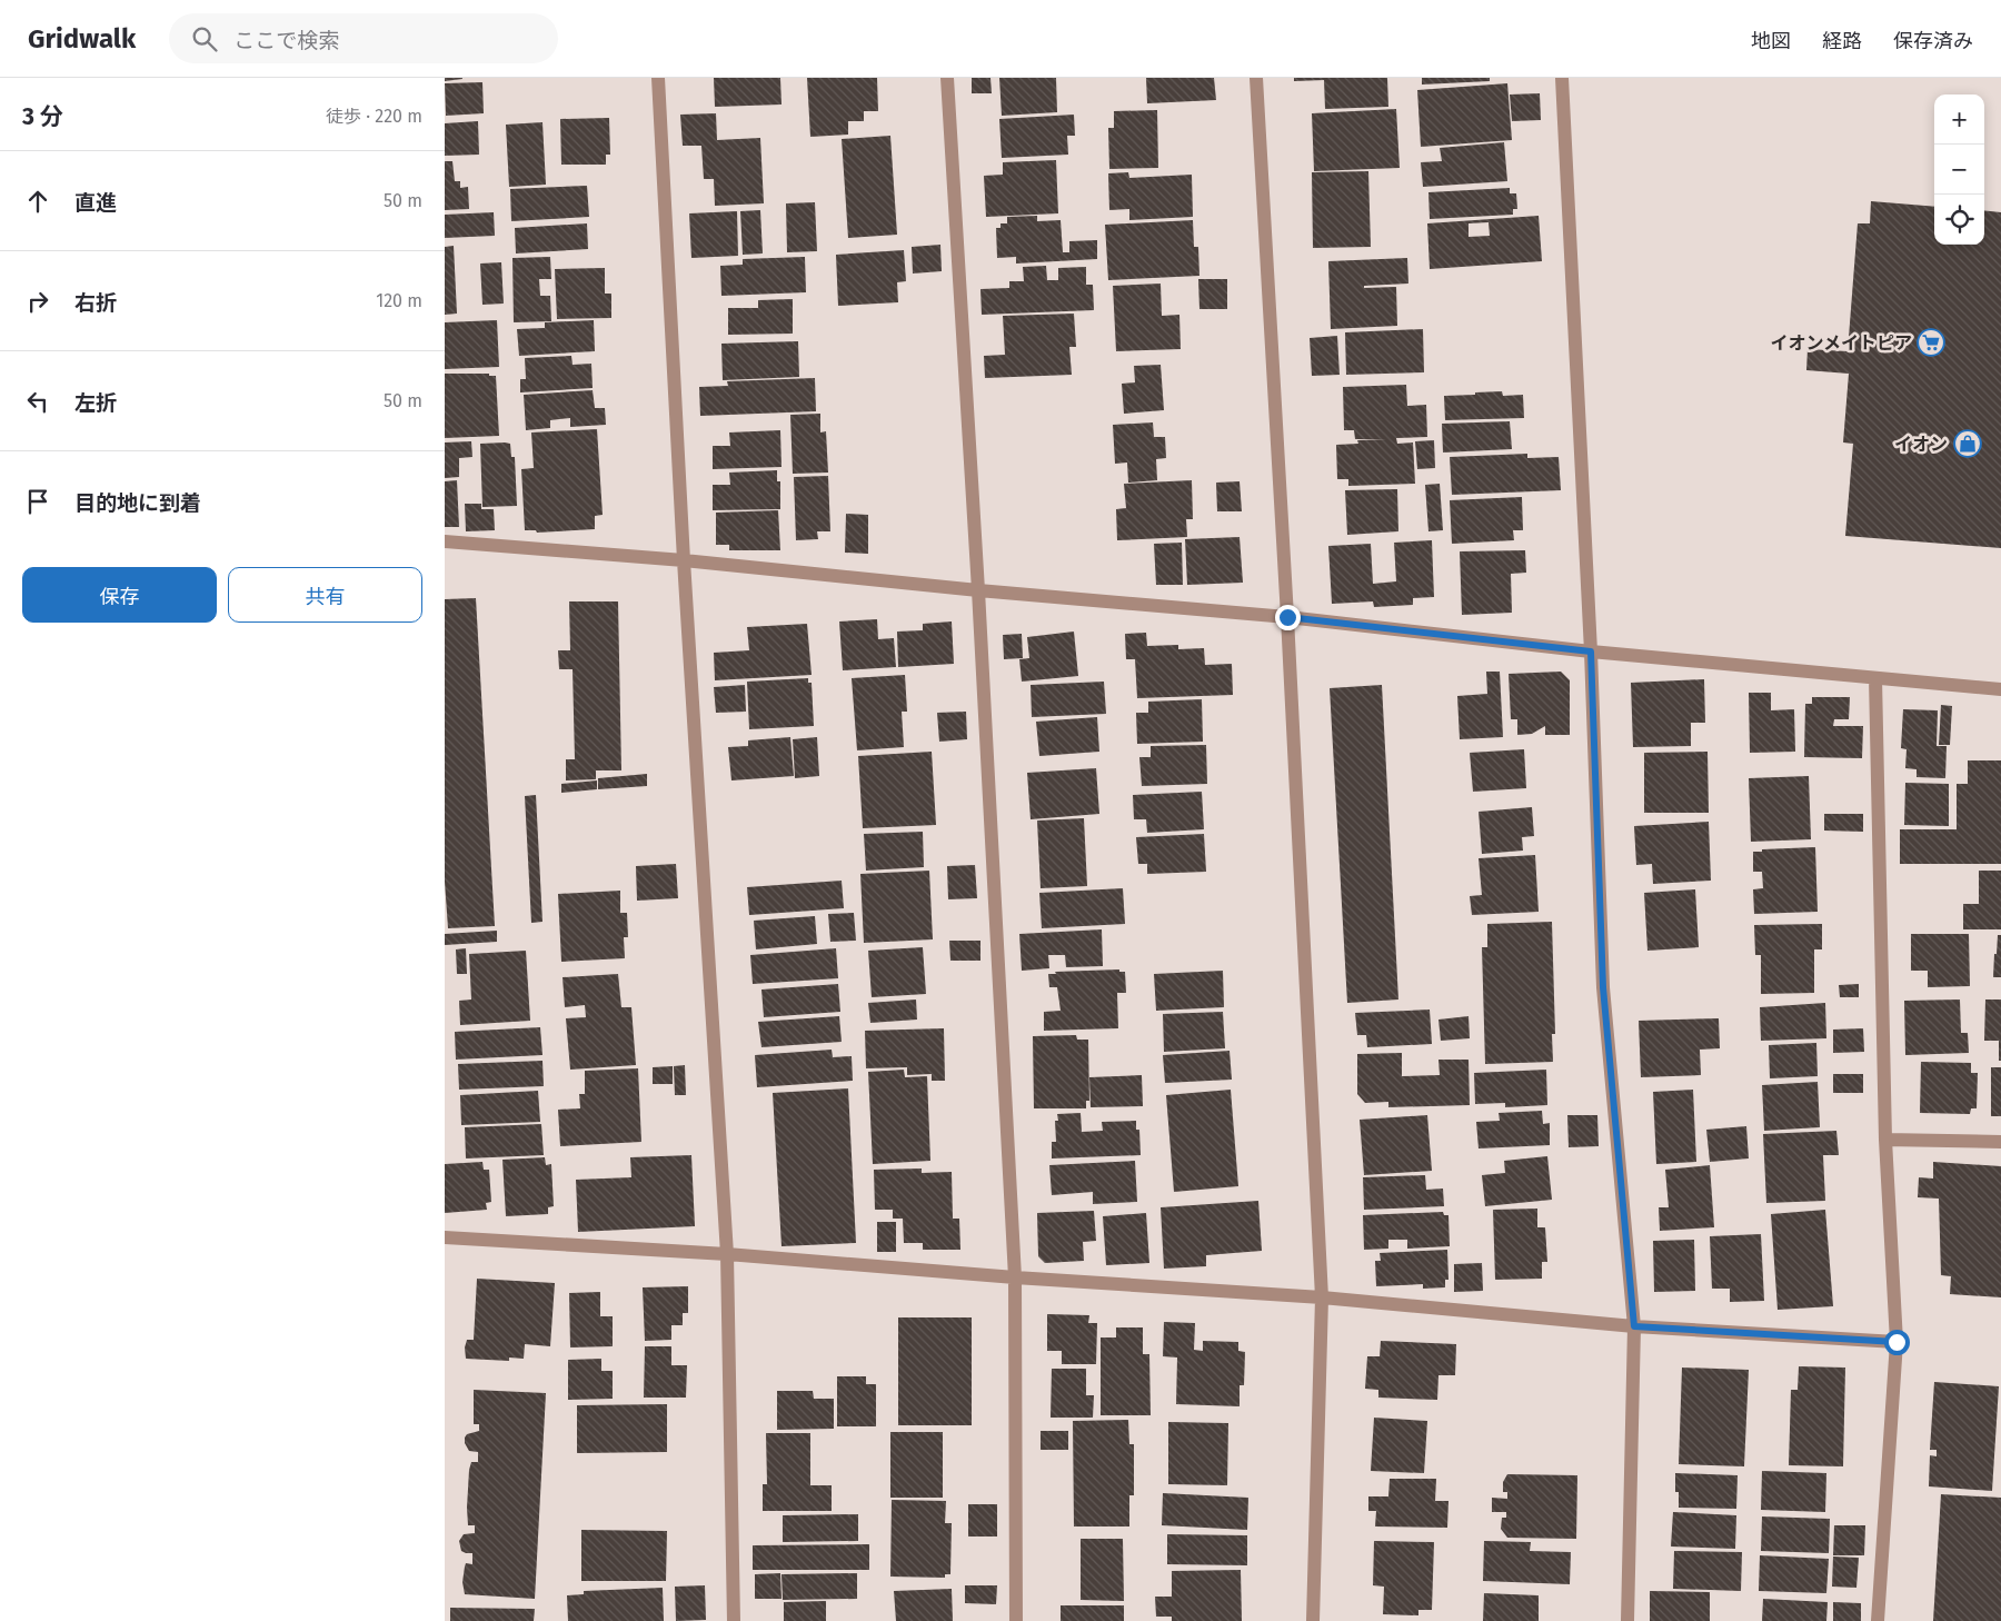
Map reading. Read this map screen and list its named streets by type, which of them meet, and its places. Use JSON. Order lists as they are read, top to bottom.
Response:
{
  "places": {
    "supermarket": ["イオンメイトピア"],
    "shop": ["イオン"]
  },
  "page": {
    "header": "Gridwalk",
    "search": "ここで検索",
    "nav": ["地図", "経路", "保存済み"],
    "heading": ["3 分", "徒歩 · 220 m"],
    "map_buttons": ["+", "−"],
    "list": [
      ["直進", "50 m"],
      ["右折", "120 m"],
      ["左折", "50 m"],
      "目的地に到着"
    ],
    "buttons": ["保存", "共有"]
  }
}
